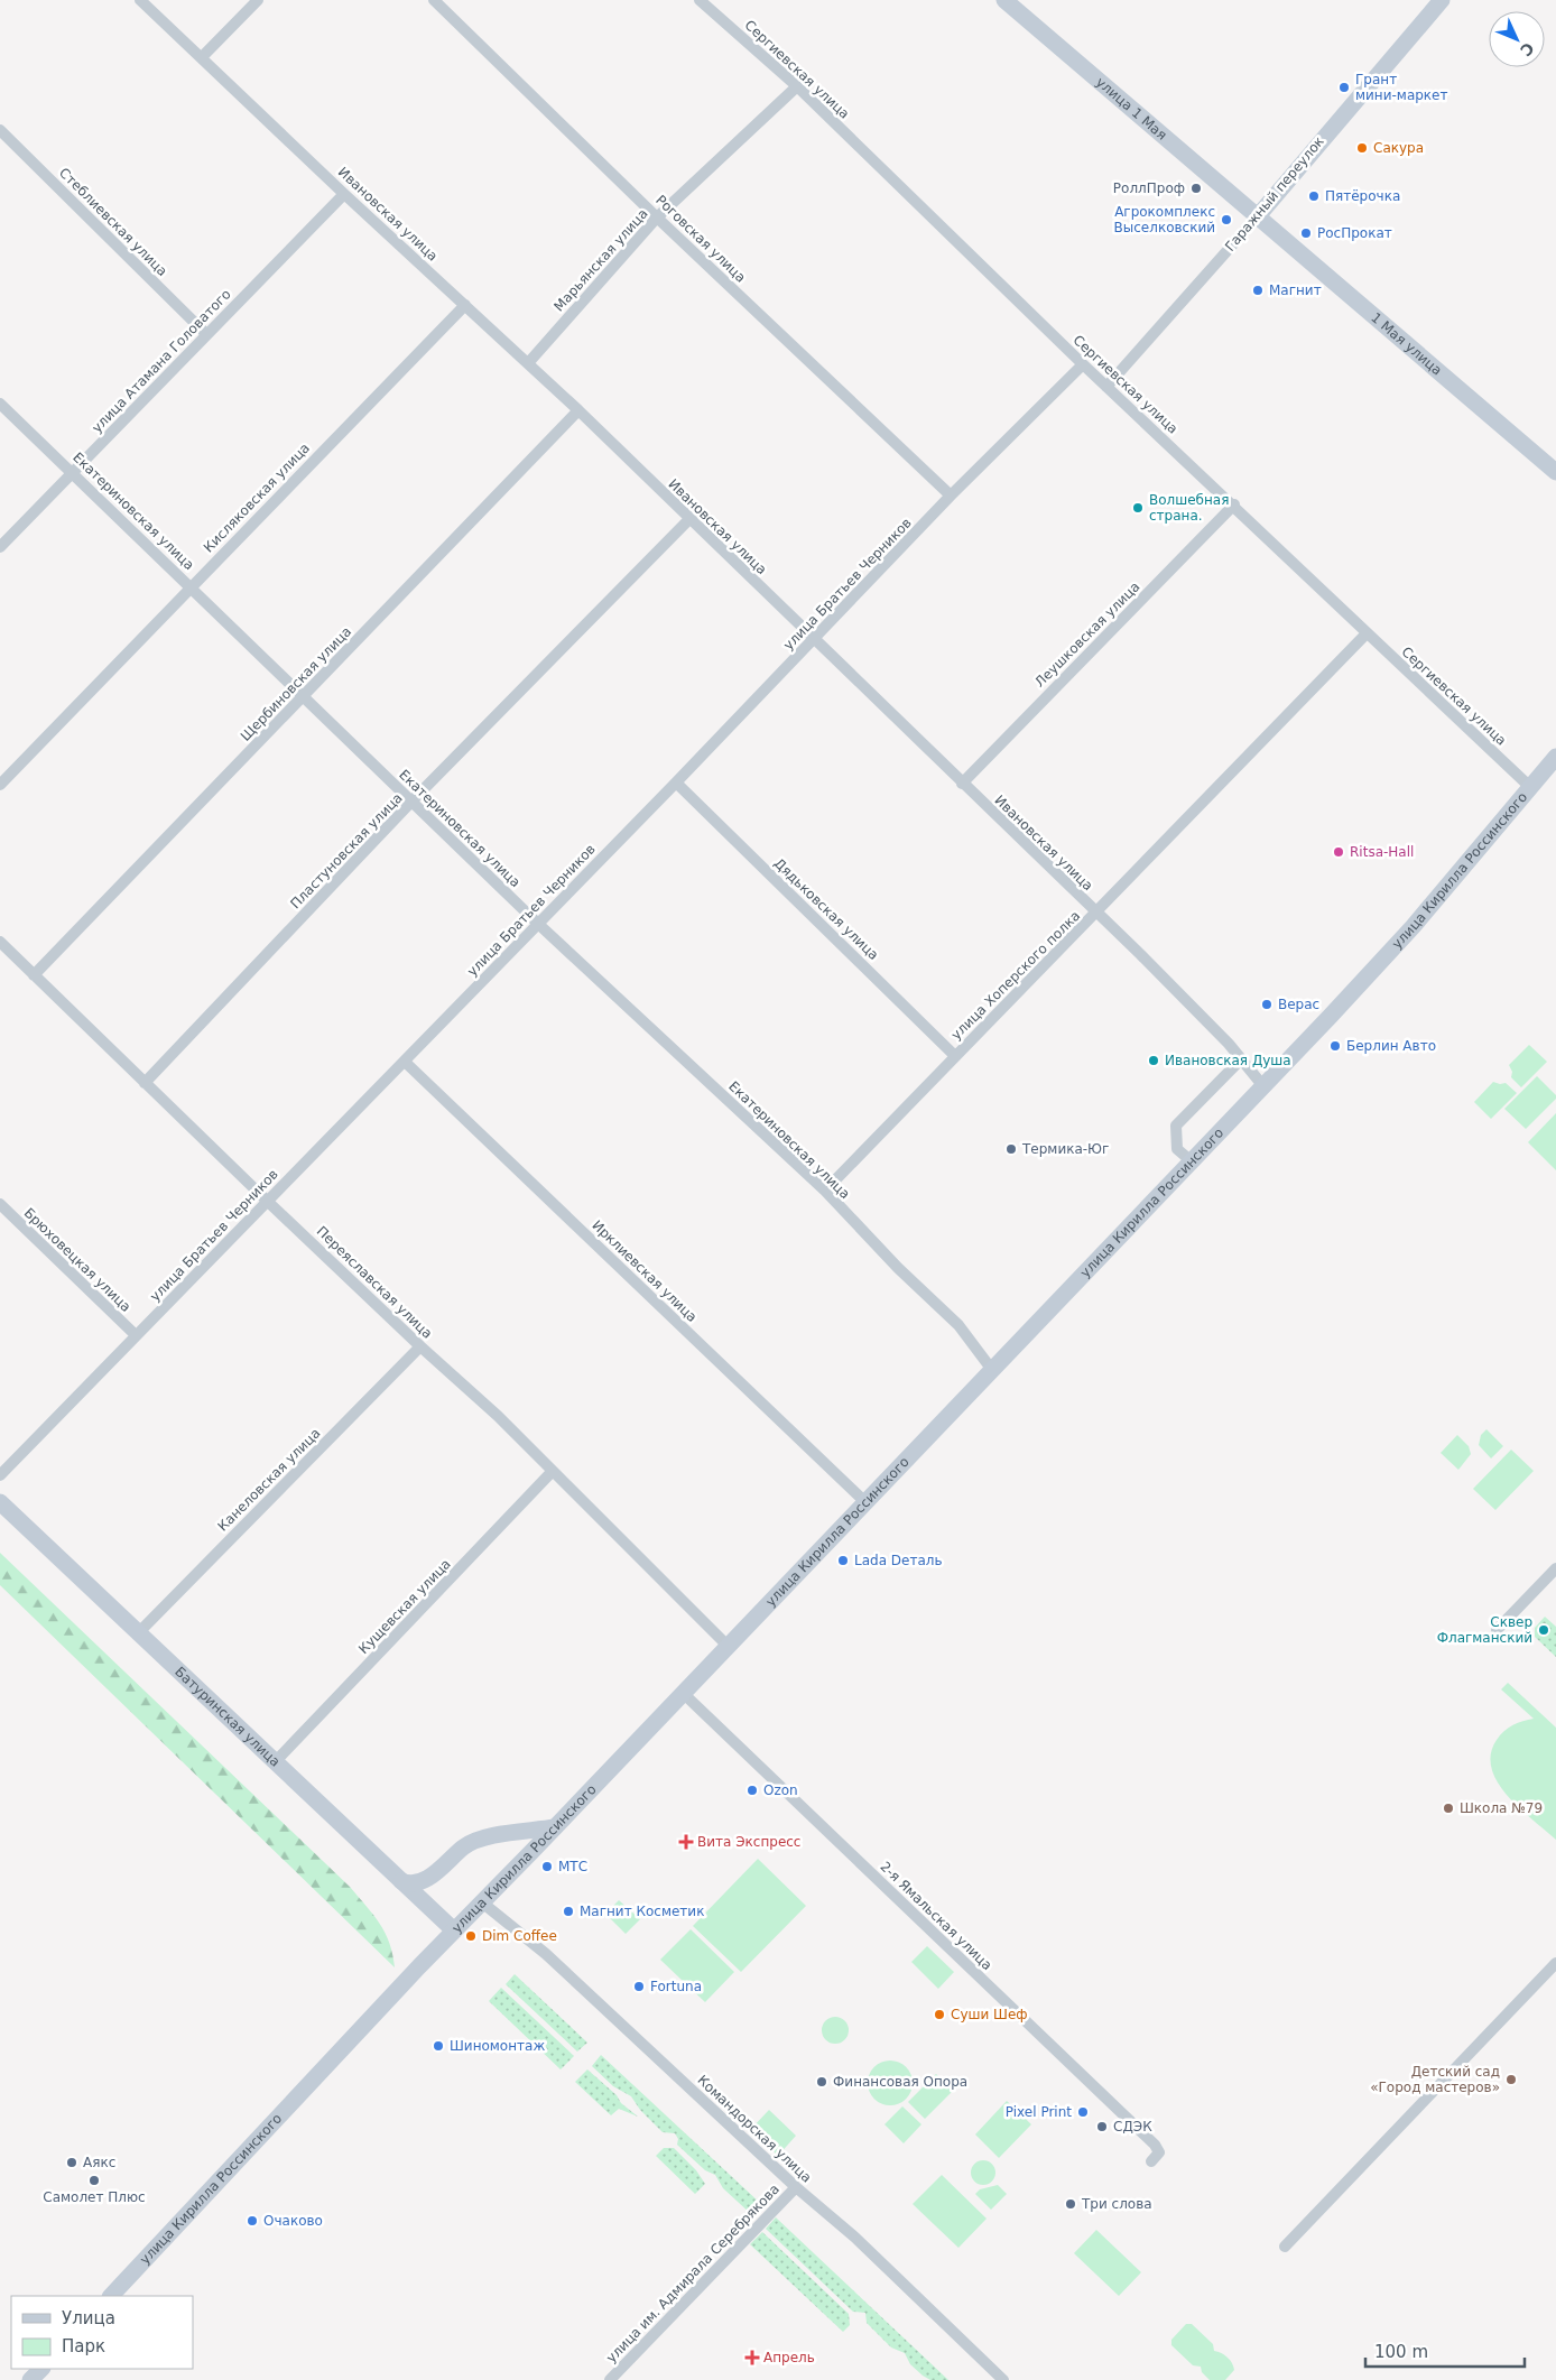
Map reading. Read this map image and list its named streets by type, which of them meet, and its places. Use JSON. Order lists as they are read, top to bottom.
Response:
{
  "streets": {
    "main road": [
      "улица 1 Мая",
      "Гаражный переулок",
      "1 Мая улица",
      "улица Кирилла Россинского",
      "Батуринская улица"
    ],
    "street": [
      "Сергиевская улица",
      "Ивановская улица",
      "Стеблиевская улица",
      "Роговская улица",
      "Марьянская улица",
      "улица Атамана Головатого",
      "Кисляковская улица",
      "Екатериновская улица",
      "улица Братьев Черников",
      "Леушковская улица",
      "Щербиновская улица",
      "Пластуновская улица",
      "Дядьковская улица",
      "улица Хоперского полка",
      "Брюховецкая улица",
      "Ирклиевская улица",
      "Переяславская улица",
      "Канеловская улица",
      "Кущевская улица",
      "2-я Ямальская улица",
      "Командорская улица",
      "улица им. Адмирала Серебрякова"
    ]
  },
  "crossings": [
    ["Сергиевская улица", "Гаражный переулок"],
    ["Сергиевская улица", "Марьянская улица"],
    ["Сергиевская улица", "улица Братьев Черников"],
    ["Сергиевская улица", "Леушковская улица"],
    ["Сергиевская улица", "улица Кирилла Россинского"],
    ["Сергиевская улица", "улица Хоперского полка"],
    ["улица 1 Мая", "Гаражный переулок"],
    ["улица 1 Мая", "1 Мая улица"],
    ["Гаражный переулок", "1 Мая улица"],
    ["Ивановская улица", "Марьянская улица"],
    ["Ивановская улица", "улица Атамана Головатого"],
    ["Ивановская улица", "Кисляковская улица"],
    ["Ивановская улица", "улица Братьев Черников"],
    ["Ивановская улица", "Леушковская улица"],
    ["Ивановская улица", "Щербиновская улица"],
    ["Ивановская улица", "Пластуновская улица"],
    ["Ивановская улица", "улица Кирилла Россинского"],
    ["Ивановская улица", "улица Хоперского полка"],
    ["Стеблиевская улица", "улица Атамана Головатого"],
    ["Роговская улица", "Марьянская улица"],
    ["Роговская улица", "улица Братьев Черников"],
    ["улица Атамана Головатого", "Екатериновская улица"],
    ["Кисляковская улица", "Екатериновская улица"],
    ["Екатериновская улица", "улица Братьев Черников"],
    ["Екатериновская улица", "Щербиновская улица"],
    ["Екатериновская улица", "Пластуновская улица"],
    ["Екатериновская улица", "улица Кирилла Россинского"],
    ["Екатериновская улица", "улица Хоперского полка"],
    ["улица Братьев Черников", "Дядьковская улица"],
    ["улица Братьев Черников", "Брюховецкая улица"],
    ["улица Братьев Черников", "Ирклиевская улица"],
    ["улица Братьев Черников", "Переяславская улица"],
    ["Щербиновская улица", "Переяславская улица"],
    ["Пластуновская улица", "Переяславская улица"],
    ["улица Кирилла Россинского", "Ирклиевская улица"],
    ["улица Кирилла Россинского", "Переяславская улица"],
    ["улица Кирилла Россинского", "Батуринская улица"],
    ["улица Кирилла Россинского", "2-я Ямальская улица"],
    ["улица Кирилла Россинского", "Командорская улица"],
    ["Дядьковская улица", "улица Хоперского полка"],
    ["Переяславская улица", "Канеловская улица"],
    ["Переяславская улица", "Кущевская улица"],
    ["Канеловская улица", "Батуринская улица"],
    ["Кущевская улица", "Батуринская улица"],
    ["Командорская улица", "улица им. Адмирала Серебрякова"]
  ],
  "places": {
    "other": [
      "Грант мини-маркет",
      "Сакура",
      "РоллПроф",
      "Пятёрочка",
      "Агрокомплекс Выселковский",
      "РосПрокат",
      "Магнит",
      "Волшебная страна.",
      "Ritsa-Hall",
      "Верас",
      "Берлин Авто",
      "Ивановская Душа",
      "Термика-Юг",
      "Lada Dеталь",
      "Сквер Флагманский",
      "Ozon",
      "Школа №79",
      "МТС",
      "Магнит Косметик",
      "Dim Coffee",
      "Fortuna",
      "Суши Шеф",
      "Шиномонтаж",
      "Детский сад «Город мастеров»",
      "Финансовая Опора",
      "Pixel Print",
      "СДЭК",
      "Аякс",
      "Самолет Плюс",
      "Три слова",
      "Очаково"
    ],
    "health": ["Вита Экспресс", "Апрель"]
  },
  "legend": ["Улица", "Парк"],
  "scale_bar": "100 m",
  "north": "bottom right"
}
